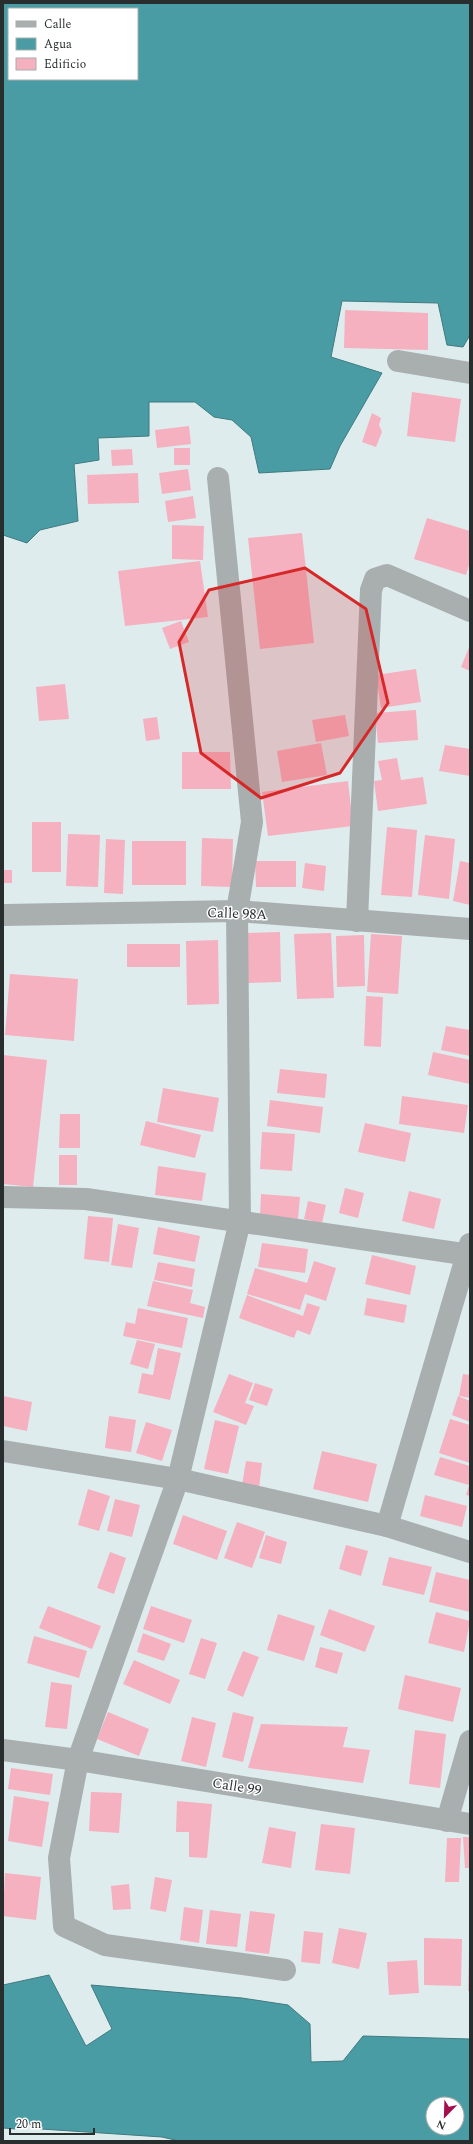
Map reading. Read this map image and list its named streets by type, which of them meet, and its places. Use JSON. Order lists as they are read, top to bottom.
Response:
{
  "streets": {
    "street": ["Calle 98A", "Calle 99"]
  },
  "legend": ["Calle", "Agua", "Edificio"],
  "scale_bar": "20 m",
  "north": "bottom left"
}
